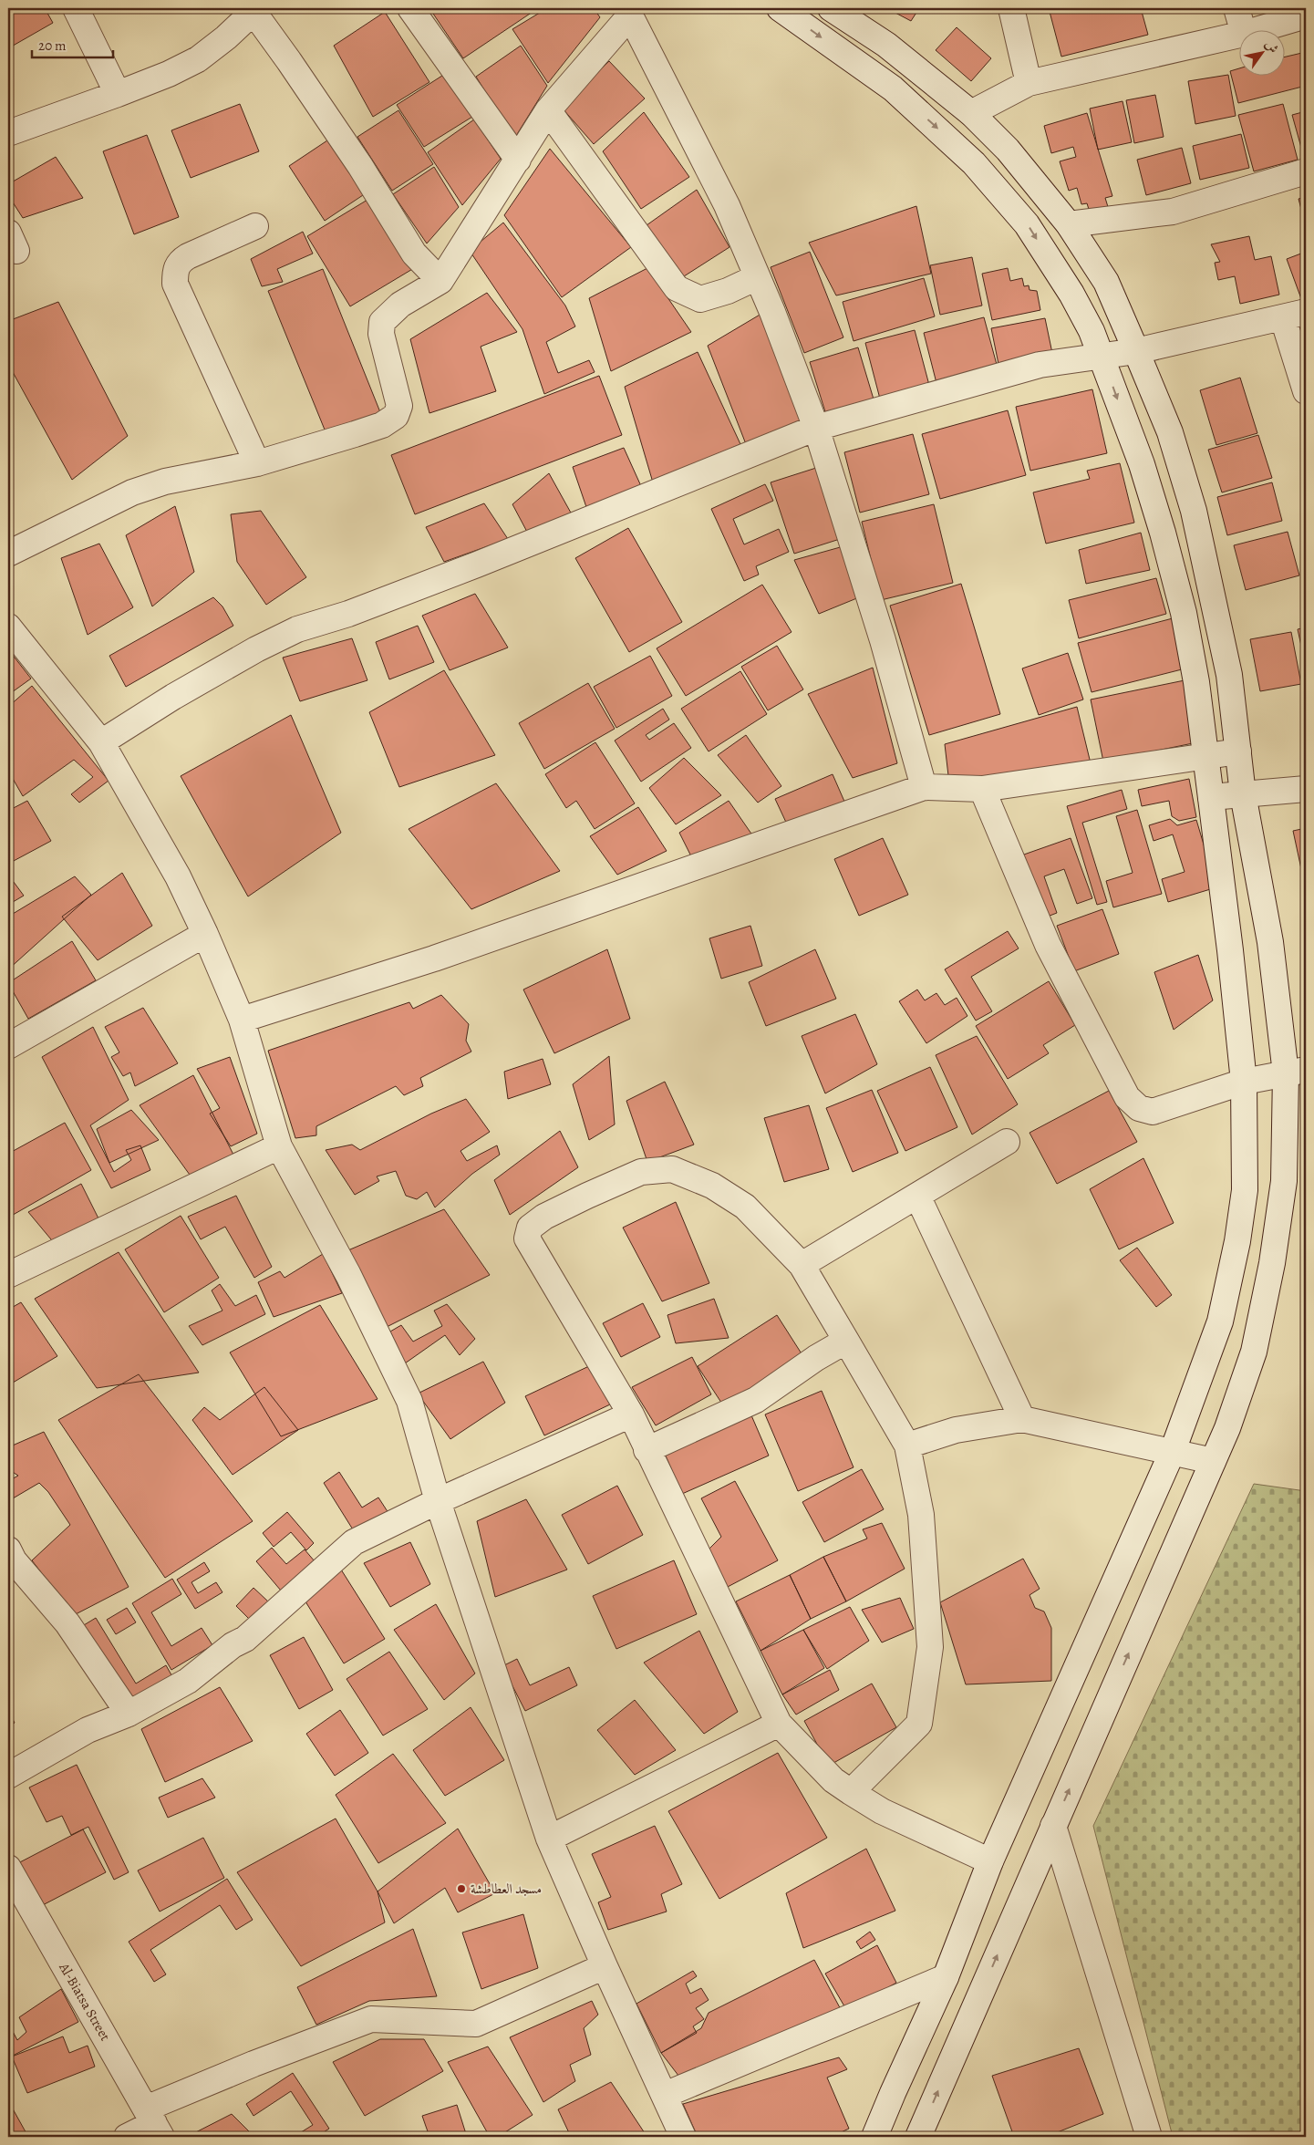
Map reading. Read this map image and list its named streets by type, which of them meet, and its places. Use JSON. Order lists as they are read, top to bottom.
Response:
{
  "streets": {
    "street": ["Al-Biatsa Street"]
  },
  "places": ["مسجد العطاطشة"],
  "scale_bar": "20 m",
  "north": "top right"
}
